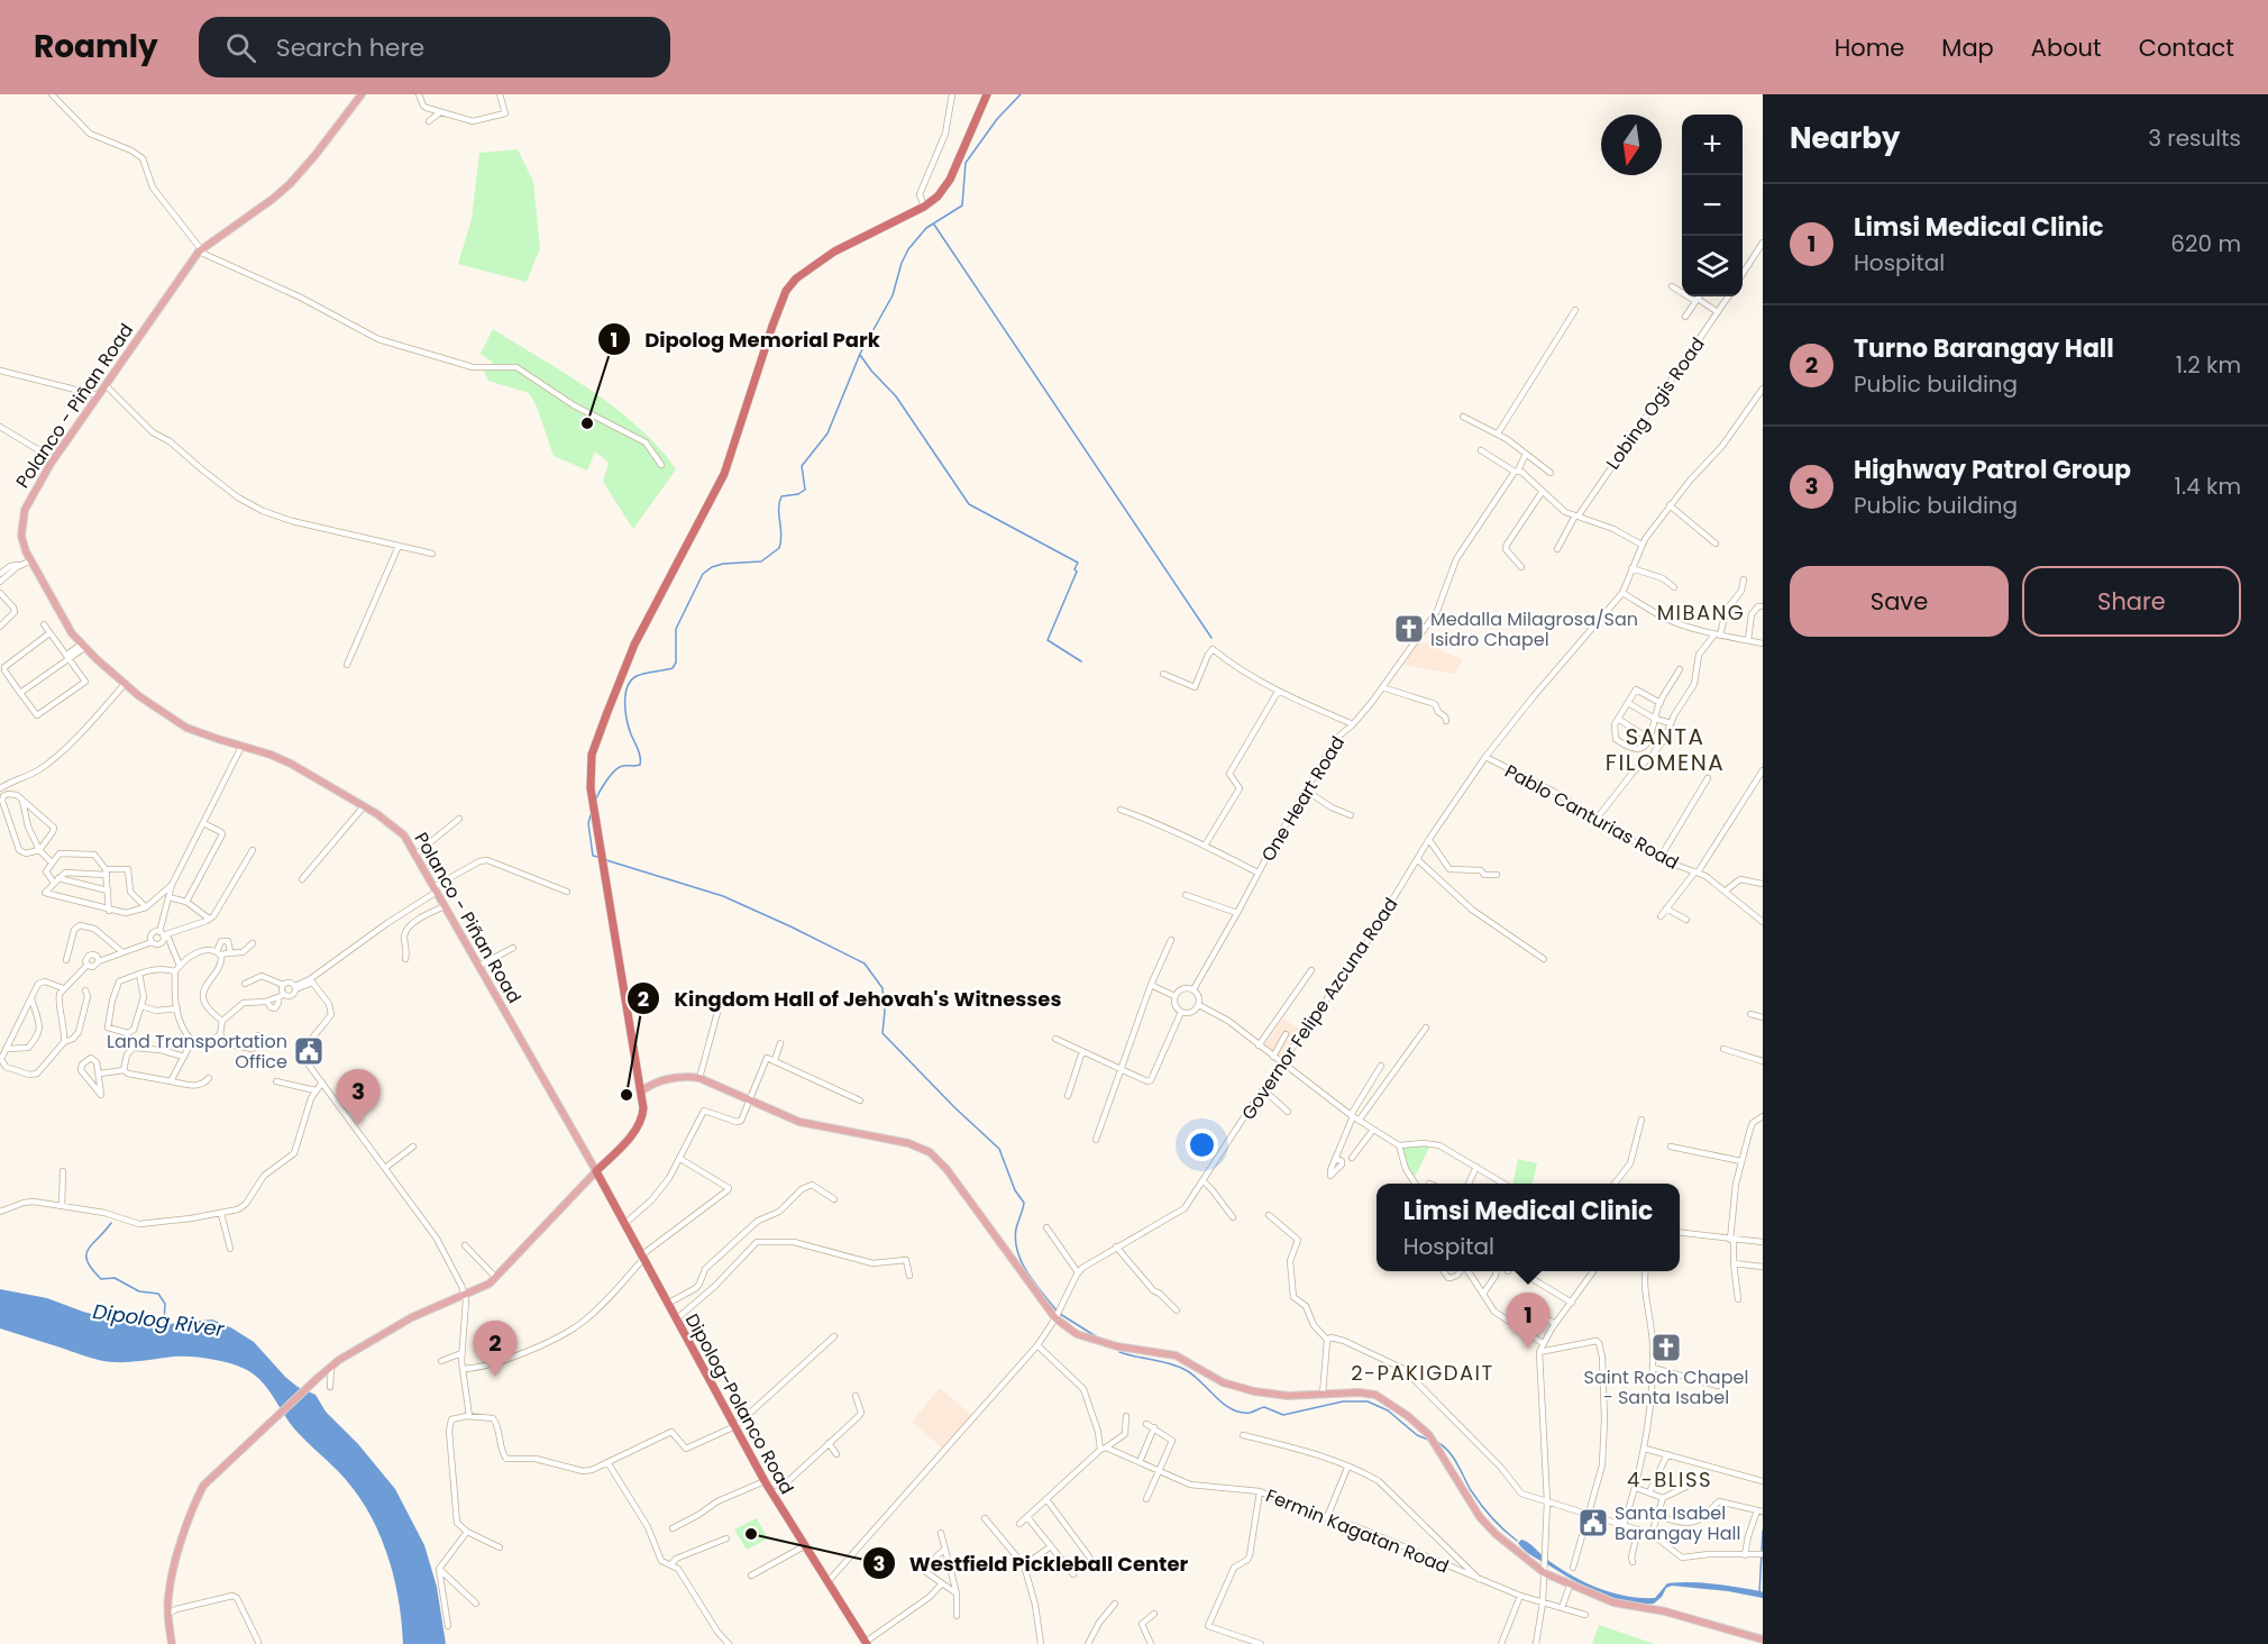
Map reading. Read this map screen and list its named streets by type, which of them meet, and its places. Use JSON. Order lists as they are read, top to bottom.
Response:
{
  "streets": {
    "highway": ["Dipolog-Polanco Road"],
    "main road": ["Polanco - Piñan Road"],
    "street": [
      "Lobing Ogis Road",
      "One Heart Road",
      "Pablo Canturias Road",
      "Governor Felipe Azcuna Road",
      "Fermin Kagatan Road"
    ]
  },
  "crossings": [
    ["Polanco - Piñan Road", "Dipolog-Polanco Road"],
    ["Pablo Canturias Road", "Governor Felipe Azcuna Road"],
    ["Governor Felipe Azcuna Road", "Dipolog-Polanco Road"]
  ],
  "districts": [
    "MIBANG",
    "SANTA FILOMENA",
    "2-PAKIGDAIT",
    "4-BLISS"
  ],
  "water": ["Dipolog River"],
  "places": {
    "other": ["Dipolog Memorial Park", "Kingdom Hall of Jehovah's Witnesses", "Westfield Pickleball Center"],
    "church": ["Medalla Milagrosa/San Isidro Chapel", "Saint Roch Chapel - Santa Isabel"],
    "public building": ["Land Transportation Office", "Santa Isabel Barangay Hall"]
  },
  "north": "bottom",
  "page": {
    "header": "Roamly",
    "search": "Search here",
    "nav": [
      "Home",
      "Map",
      "About",
      "Contact"
    ],
    "heading": ["Nearby", "3 results"],
    "map_buttons": ["+", "−"],
    "list": [
      {
        "mark": "1",
        "name": "Limsi Medical Clinic",
        "note": "Hospital",
        "value": "620 m"
      },
      {
        "mark": "2",
        "name": "Turno Barangay Hall",
        "note": "Public building",
        "value": "1.2 km"
      },
      {
        "mark": "3",
        "name": "Highway Patrol Group",
        "note": "Public building",
        "value": "1.4 km"
      }
    ],
    "buttons": ["Save", "Share"],
    "pins": ["3", "1", "2"],
    "popup": ["Limsi Medical Clinic", "Hospital"]
  }
}
